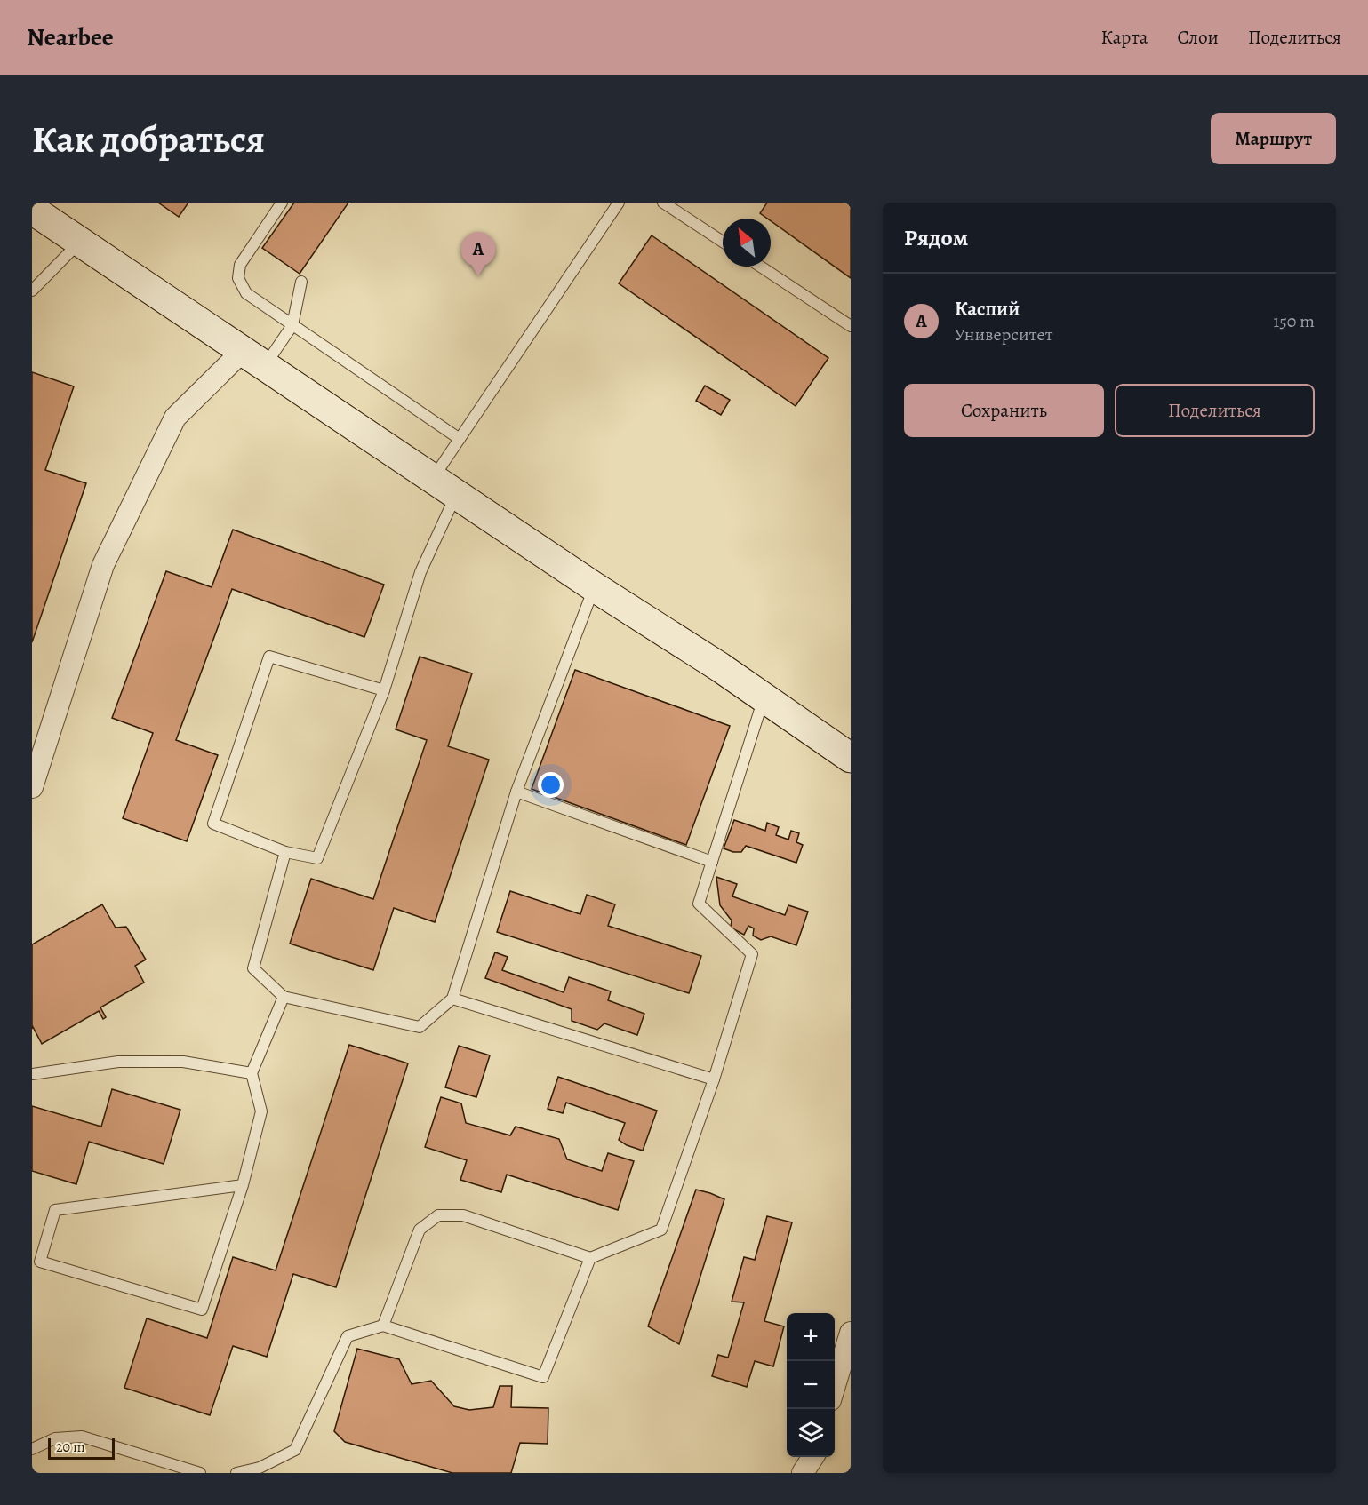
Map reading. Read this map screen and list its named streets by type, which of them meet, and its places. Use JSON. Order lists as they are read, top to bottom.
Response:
{
  "scale_bar": "20 m",
  "north": "top left",
  "page": {
    "header": "Nearbee",
    "nav": ["Карта", "Слои", "Поделиться"],
    "buttons": [
      "Маршрут",
      ["Сохранить", "Поделиться"]
    ],
    "title": "Как добраться",
    "heading": "Рядом",
    "pins": "A",
    "list": [
      {
        "mark": "A",
        "name": "Каспий",
        "note": "Университет",
        "value": "150 m"
      }
    ],
    "map_buttons": ["+", "−"],
    "scale": "20 m"
  }
}
